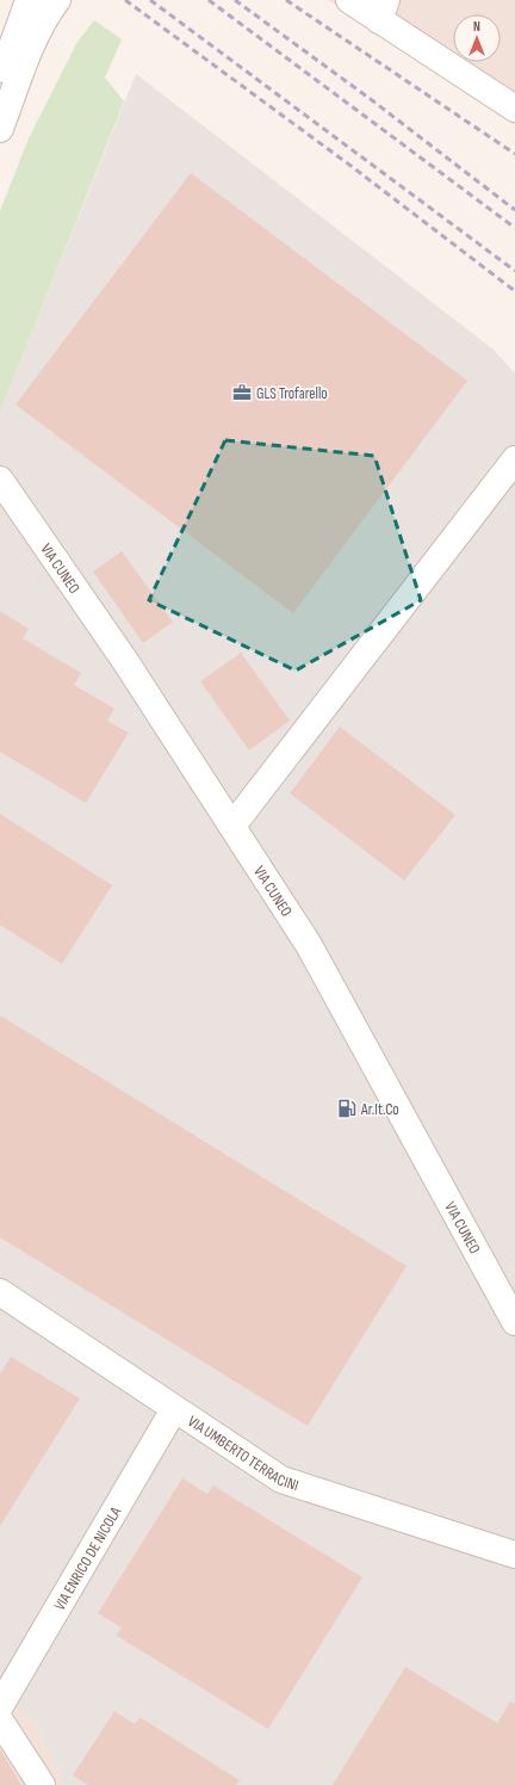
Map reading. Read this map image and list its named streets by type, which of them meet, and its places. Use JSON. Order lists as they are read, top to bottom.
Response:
{
  "streets": {
    "street": ["VIA CUNEO", "VIA UMBERTO TERRACINI", "VIA ENRICO DE NICOLA"]
  },
  "crossings": [
    ["VIA UMBERTO TERRACINI", "VIA ENRICO DE NICOLA"]
  ],
  "places": {
    "office": ["GLS Trofarello"],
    "fuel station": ["Ar.It.Co"]
  },
  "north": "top"
}
